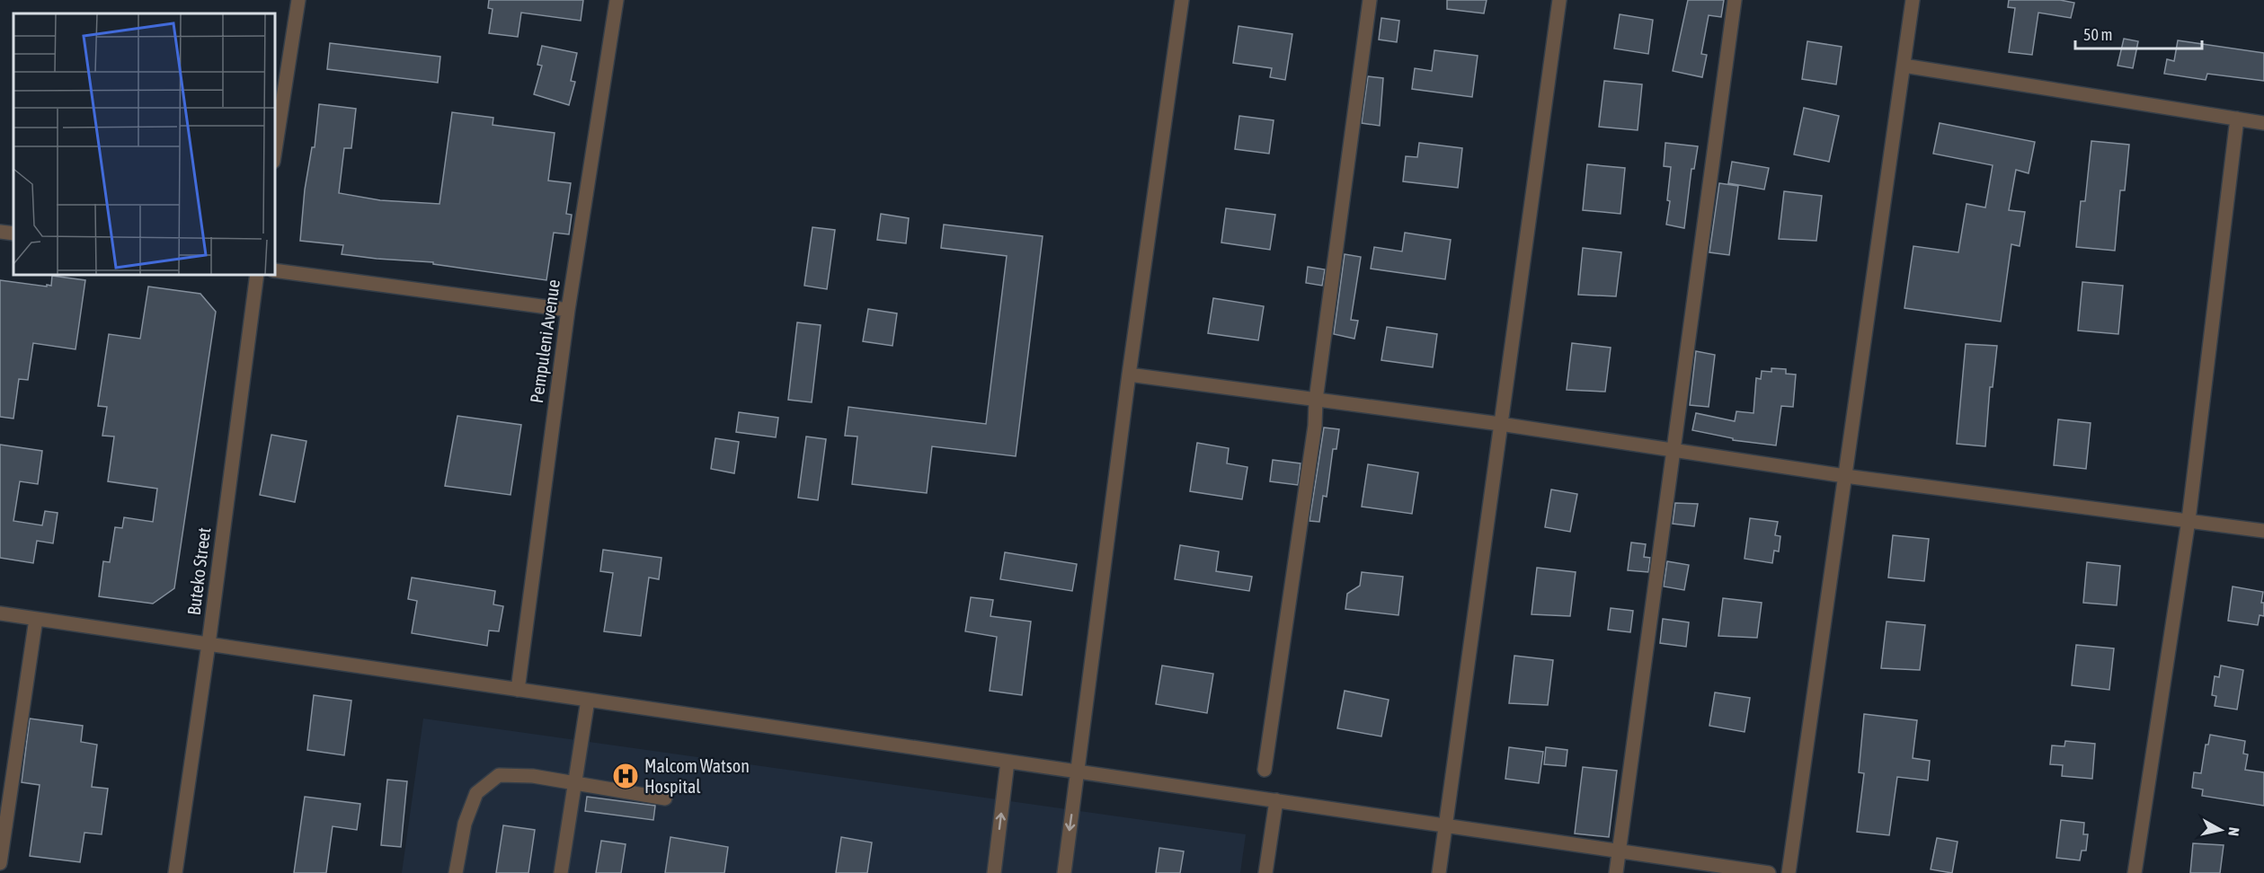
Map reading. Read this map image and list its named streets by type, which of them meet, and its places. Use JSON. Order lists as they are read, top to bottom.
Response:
{
  "streets": {
    "street": ["Pempuleni Avenue", "Buteko Street"]
  },
  "places": {
    "hospital": ["Malcom Watson Hospital"]
  },
  "scale_bar": "50 m",
  "north": "right"
}
